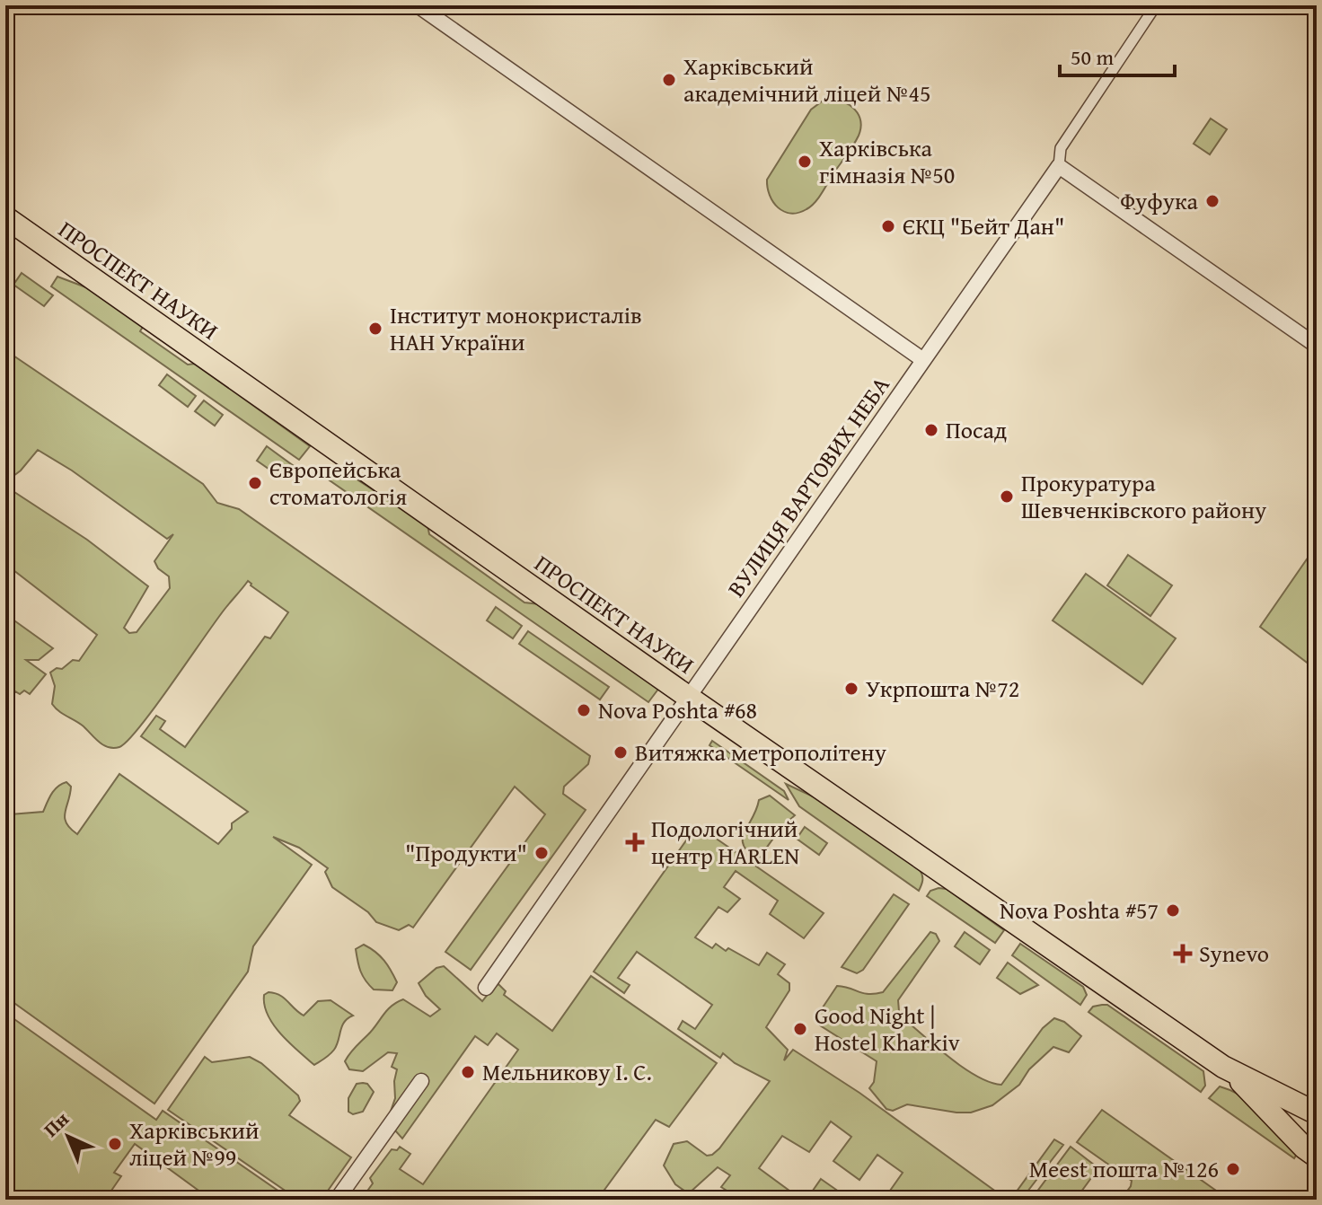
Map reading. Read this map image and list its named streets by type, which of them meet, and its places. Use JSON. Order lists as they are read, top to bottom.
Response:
{
  "streets": {
    "main road": ["ПРОСПЕКТ НАУКИ"],
    "street": ["ВУЛИЦЯ ВАРТОВИХ НЕБА"]
  },
  "crossings": [
    ["ПРОСПЕКТ НАУКИ", "ВУЛИЦЯ ВАРТОВИХ НЕБА"]
  ],
  "places": {
    "other": [
      "Харківський академічний ліцей №45",
      "Харківська гімназія №50",
      "Фуфука",
      "ЄКЦ \"Бейт Дан\"",
      "Інститут монокристалів НАН України",
      "Посад",
      "Європейська стоматологія",
      "Прокуратура Шевченківского району",
      "Укрпошта №72",
      "Nova Poshta #68",
      "Витяжка метрополітену",
      "\"Продукти\"",
      "Nova Poshta #57",
      "Good Night | Hostel Kharkiv",
      "Мельникову І. С.",
      "Харківський ліцей №99",
      "Meest пошта №126"
    ],
    "health": ["Подологічний центр HARLEN", "Synevo"]
  },
  "scale_bar": "50 m",
  "north": "top left"
}
